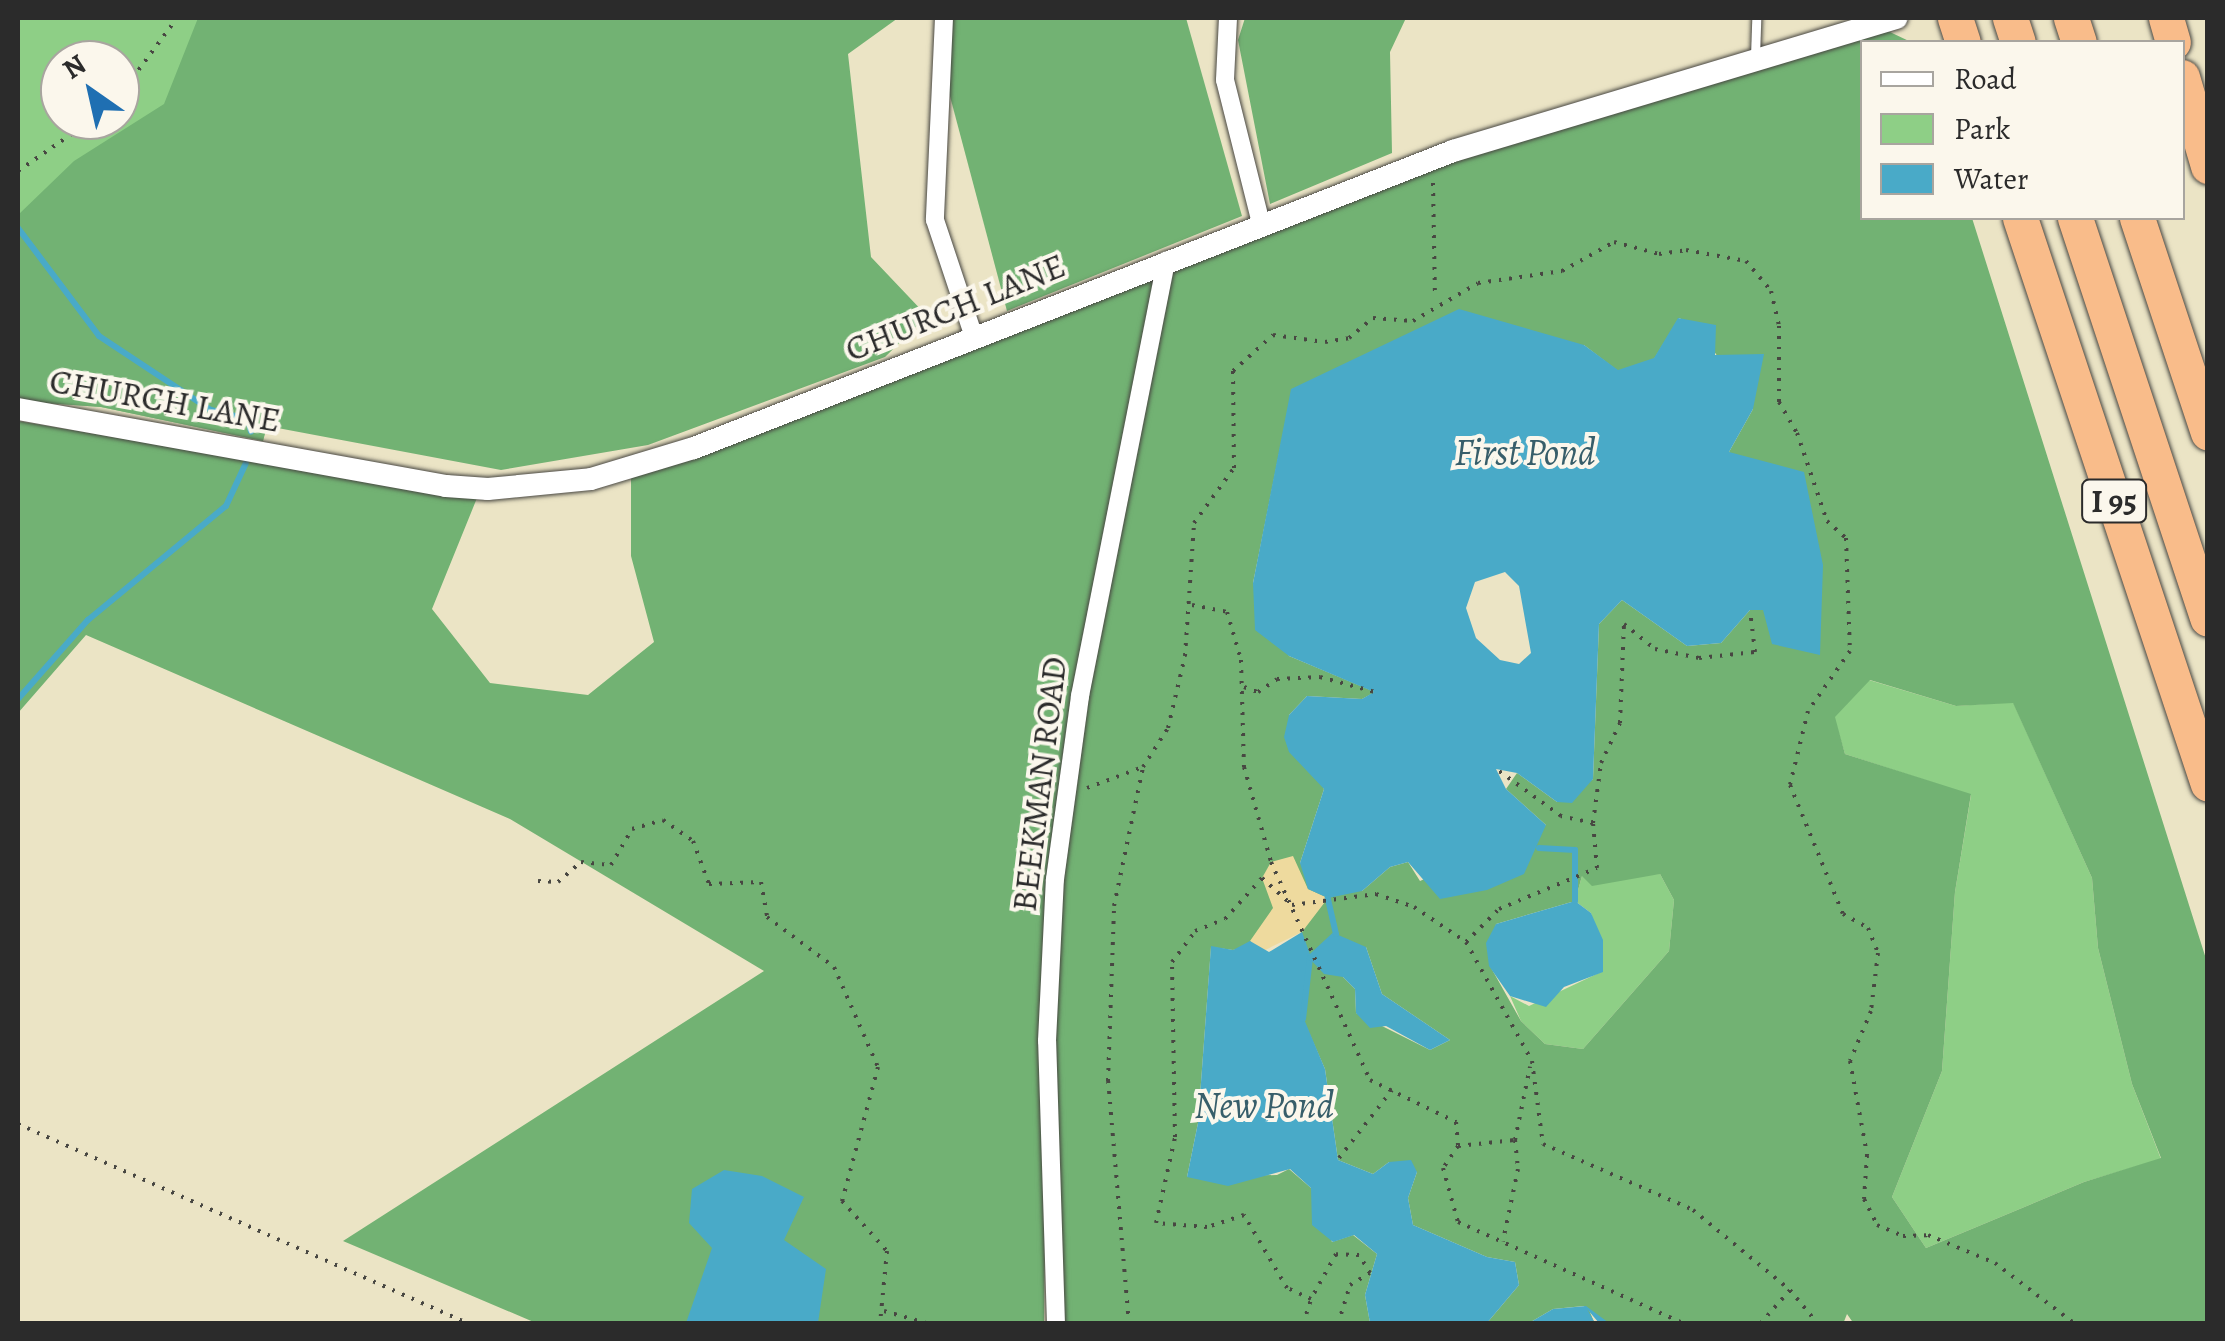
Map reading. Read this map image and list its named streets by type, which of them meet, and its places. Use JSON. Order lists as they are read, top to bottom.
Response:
{
  "streets": {
    "highway": ["I 95"],
    "street": ["CHURCH LANE", "BEEKMAN ROAD"]
  },
  "crossings": [
    ["CHURCH LANE", "BEEKMAN ROAD"]
  ],
  "water": ["First Pond", "New Pond"],
  "legend": ["Road", "Park", "Water"],
  "north": "top left"
}
